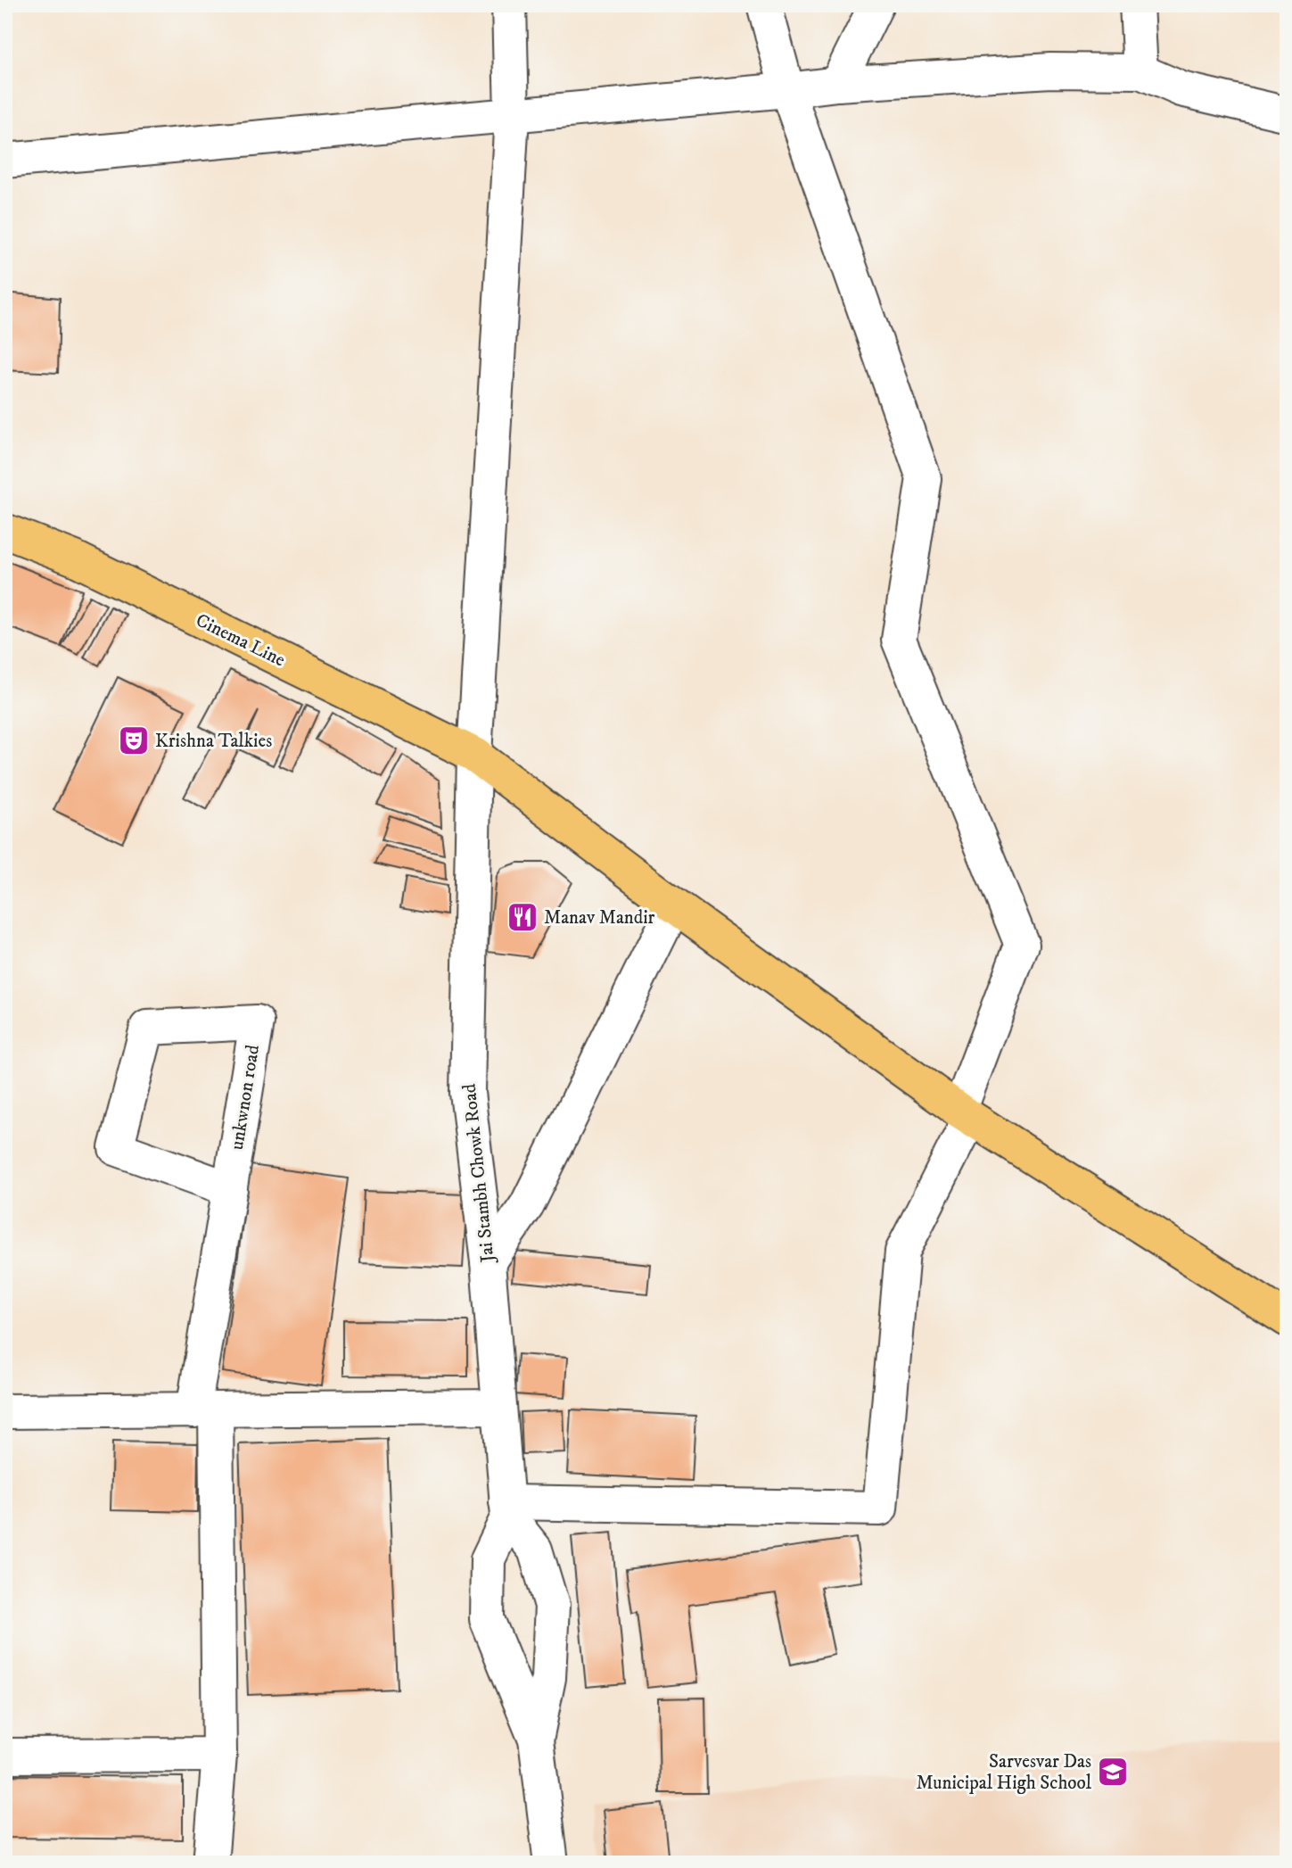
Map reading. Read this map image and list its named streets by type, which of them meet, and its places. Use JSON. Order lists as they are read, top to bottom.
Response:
{
  "streets": {
    "main road": ["Cinema Line"],
    "street": ["unkwnon road", "Jai Stambh Chowk Road"]
  },
  "crossings": [
    ["Cinema Line", "Jai Stambh Chowk Road"]
  ],
  "places": {
    "theatre": ["Krishna Talkies"],
    "restaurant": ["Manav Mandir"],
    "school or university": ["Sarvesvar Das Municipal High School"]
  }
}
